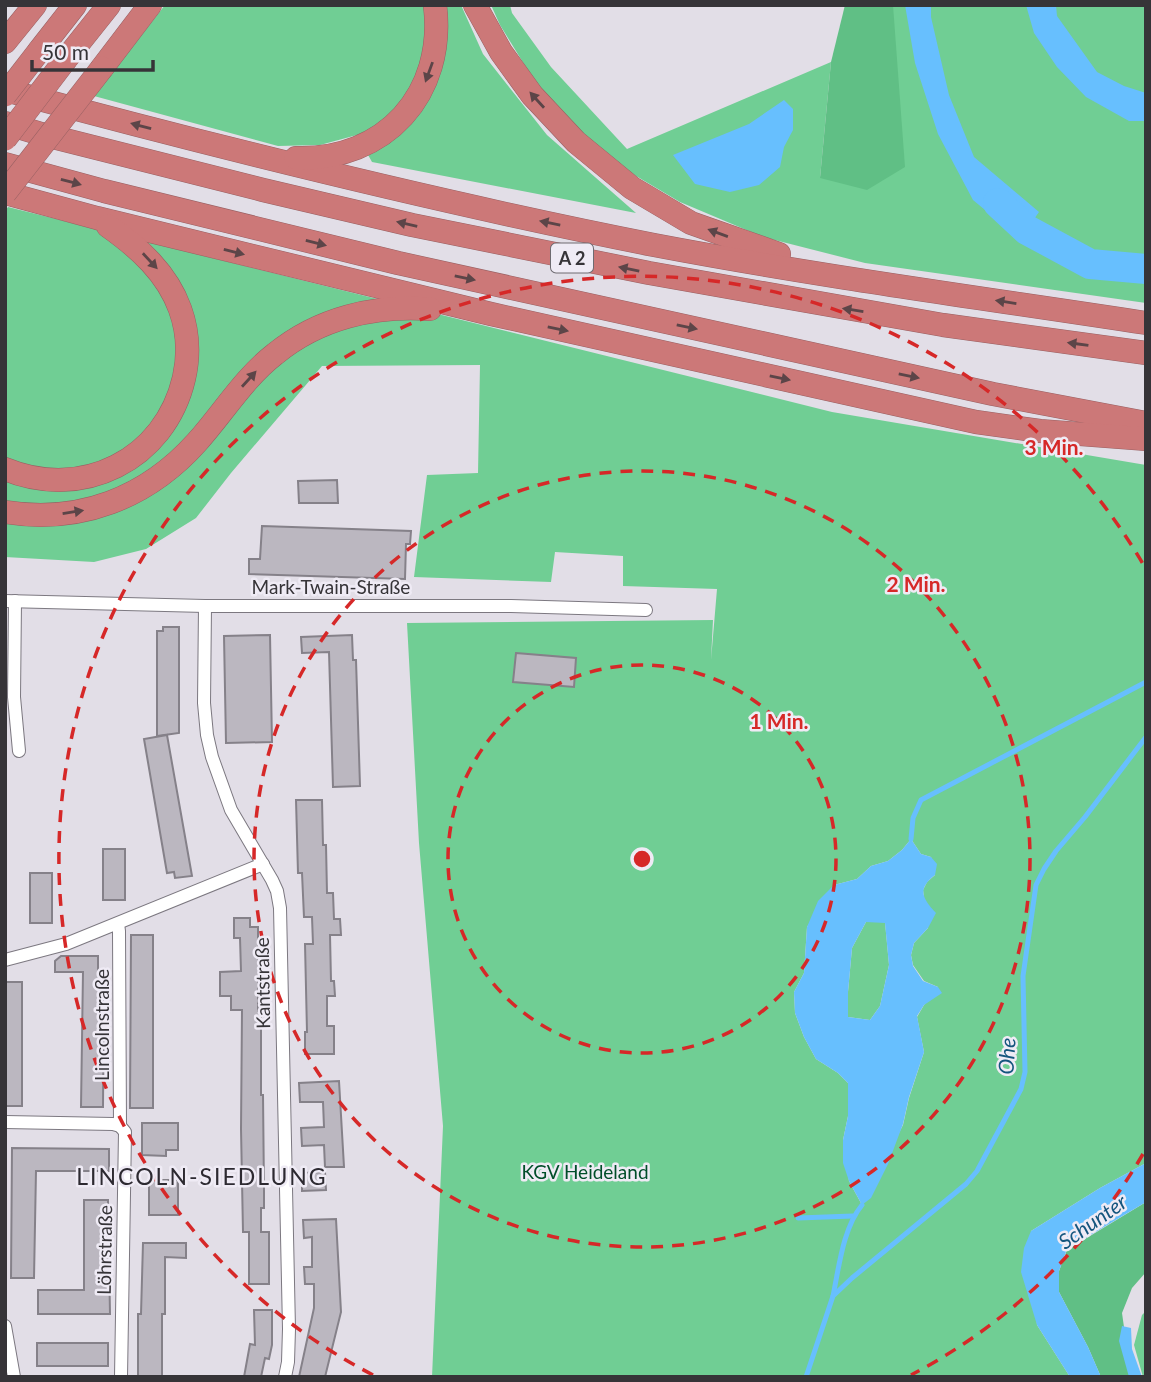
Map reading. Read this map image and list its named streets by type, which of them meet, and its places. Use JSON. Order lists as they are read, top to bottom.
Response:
{
  "streets": {
    "highway": ["A 2"],
    "street": [
      "Mark-Twain-Straße",
      "Kantstraße",
      "Lincolnstraße",
      "Löhrstraße"
    ]
  },
  "crossings": [
    ["Mark-Twain-Straße", "Kantstraße"],
    ["Lincolnstraße", "Löhrstraße"]
  ],
  "districts": ["LINCOLN-SIEDLUNG"],
  "water": ["Ohe", "Schunter"],
  "parks": ["KGV Heideland"],
  "scale_bar": "50 m",
  "rings": ["3 Min.", "2 Min.", "1 Min."]
}
